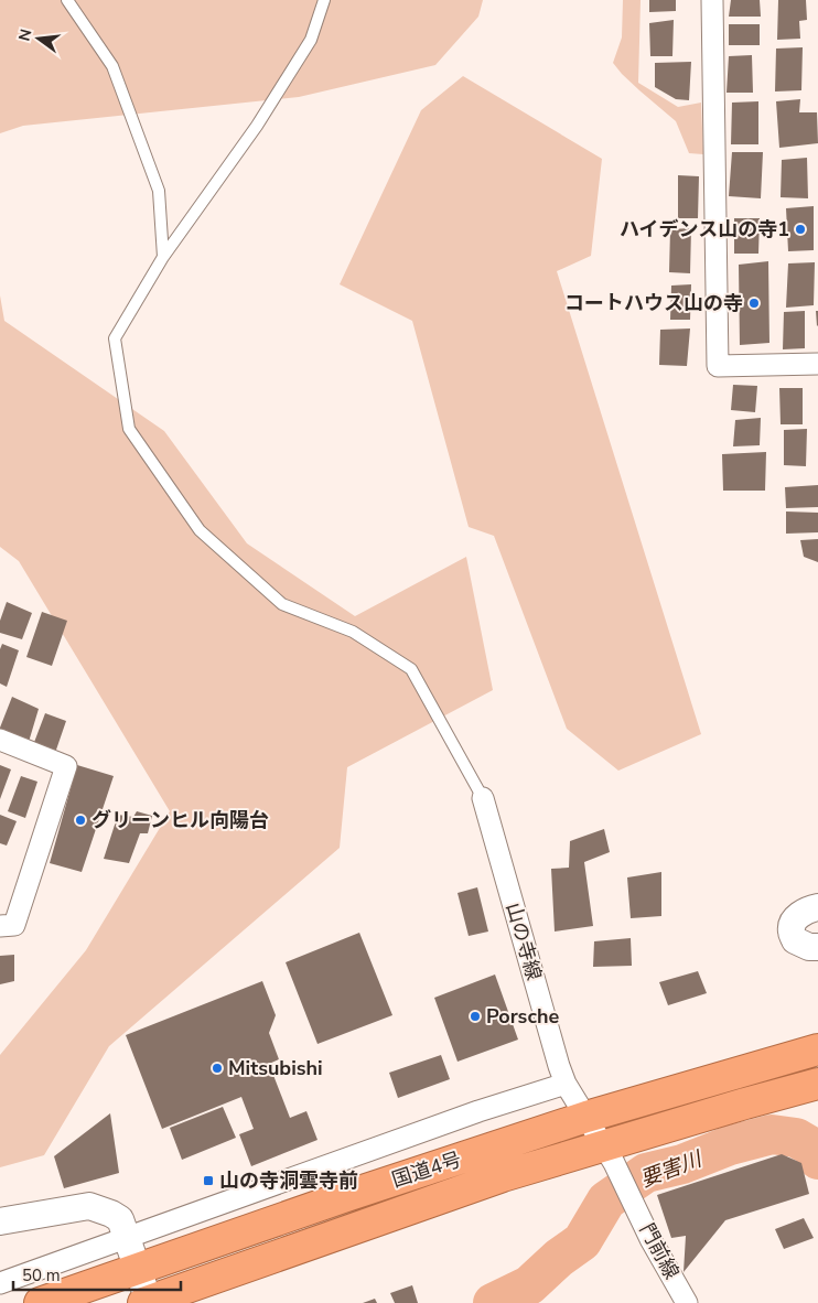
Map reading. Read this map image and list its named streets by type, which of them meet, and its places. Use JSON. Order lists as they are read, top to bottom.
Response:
{
  "streets": {
    "highway": ["国道4号"],
    "street": ["山の寺線", "門前線"]
  },
  "crossings": [
    ["山の寺線", "国道4号"],
    ["山の寺線", "門前線"],
    ["国道4号", "門前線"]
  ],
  "water": ["要害川"],
  "places": {
    "other": [
      "ハイデンス山の寺1",
      "コートハウス山の寺",
      "グリーンヒル向陽台",
      "Porsche",
      "Mitsubishi"
    ],
    "transit": ["山の寺洞雲寺前"]
  },
  "scale_bar": "50 m",
  "north": "left"
}
